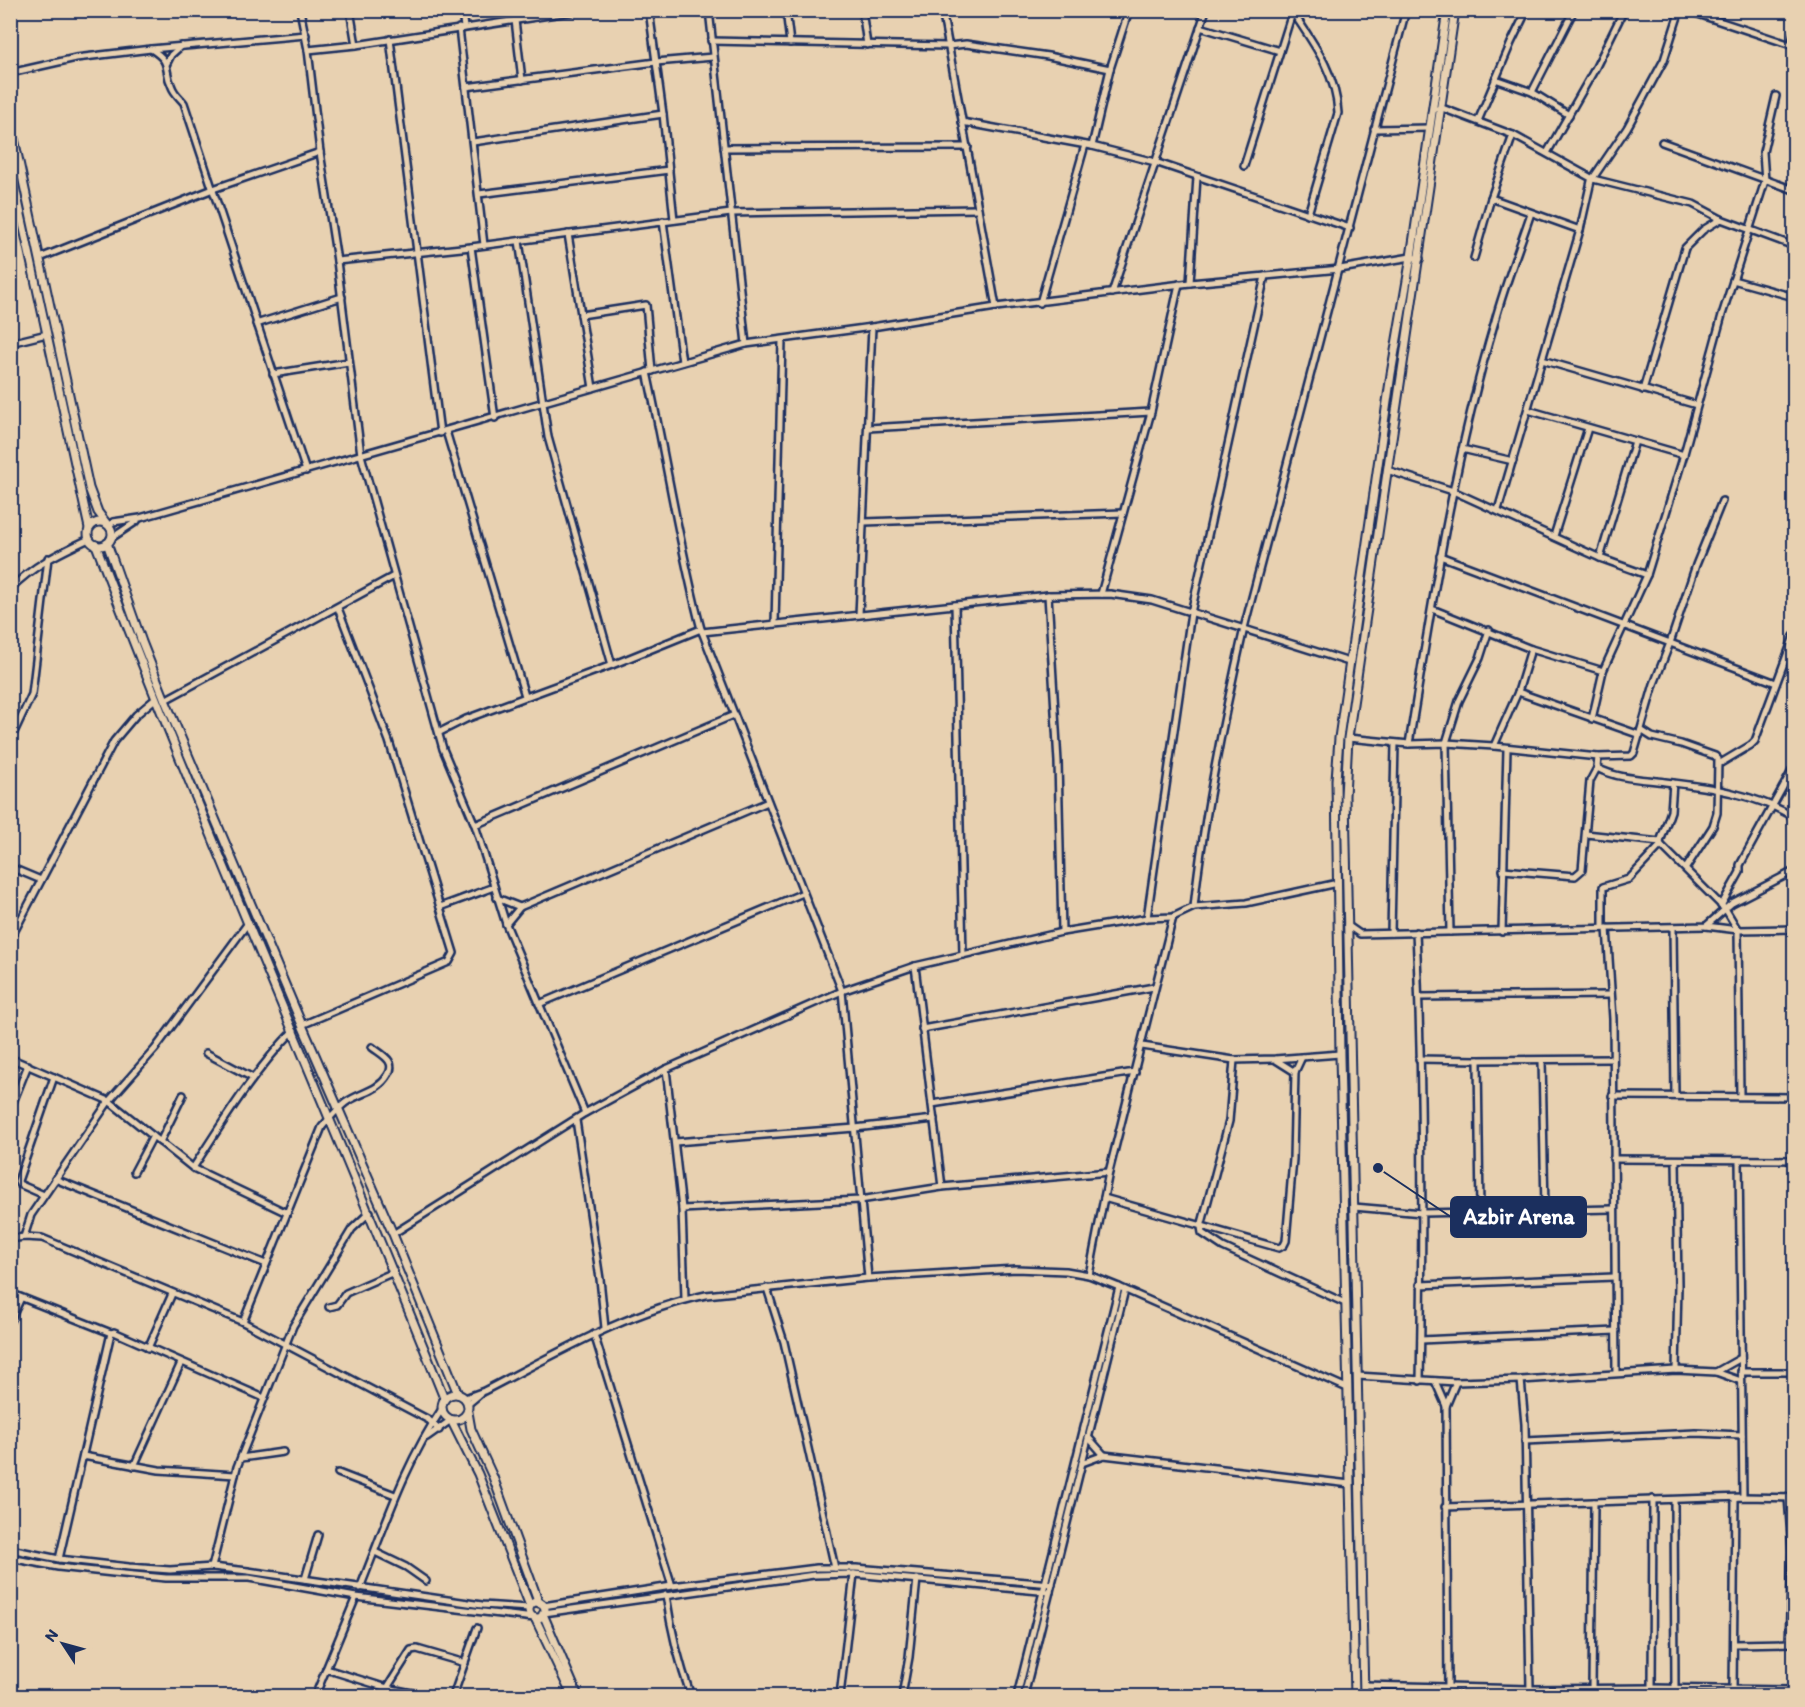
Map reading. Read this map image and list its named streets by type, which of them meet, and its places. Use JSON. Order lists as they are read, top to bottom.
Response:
{
  "places": ["Azbir Arena"],
  "north": "top left"
}
